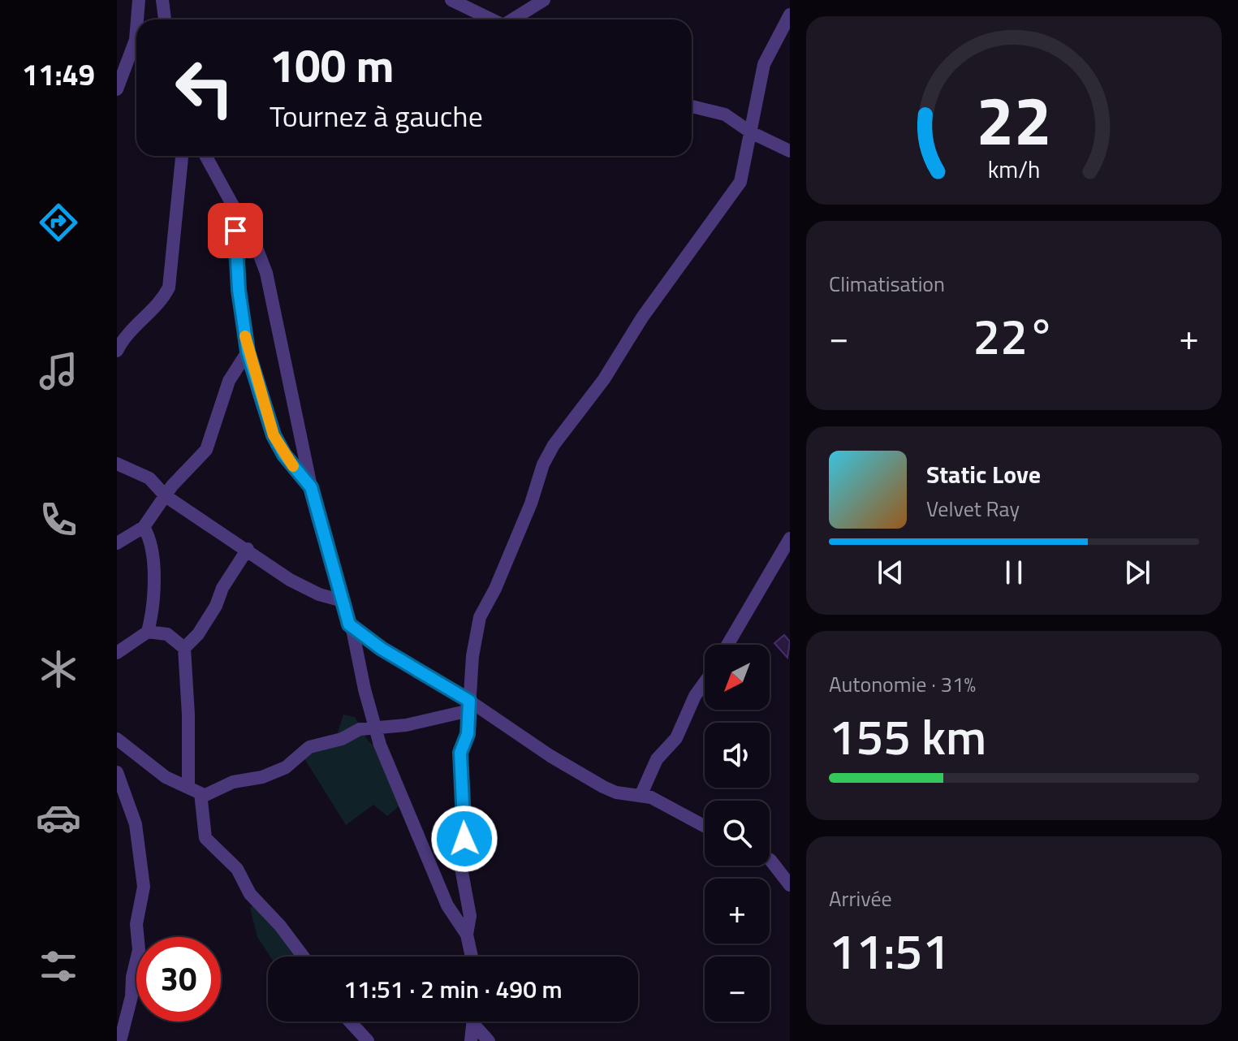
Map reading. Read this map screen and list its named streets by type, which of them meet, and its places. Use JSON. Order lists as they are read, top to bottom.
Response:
{
  "north": "bottom left",
  "page": {
    "tabs": "11:49",
    "turn": ["100 m", "Tournez à gauche"],
    "tile": [
      "Climatisation",
      ["Autonomie · 31%", "155 km"],
      ["Arrivée", "11:51"]
    ],
    "heat": ["−", "22°", "+"],
    "song": ["Static Love", "Velvet Ray"],
    "map_buttons": ["+", "−"],
    "limit": "30",
    "trip": "11:51 · 2 min · 490 m",
    "gauge": ["22", "km/h"]
  }
}
